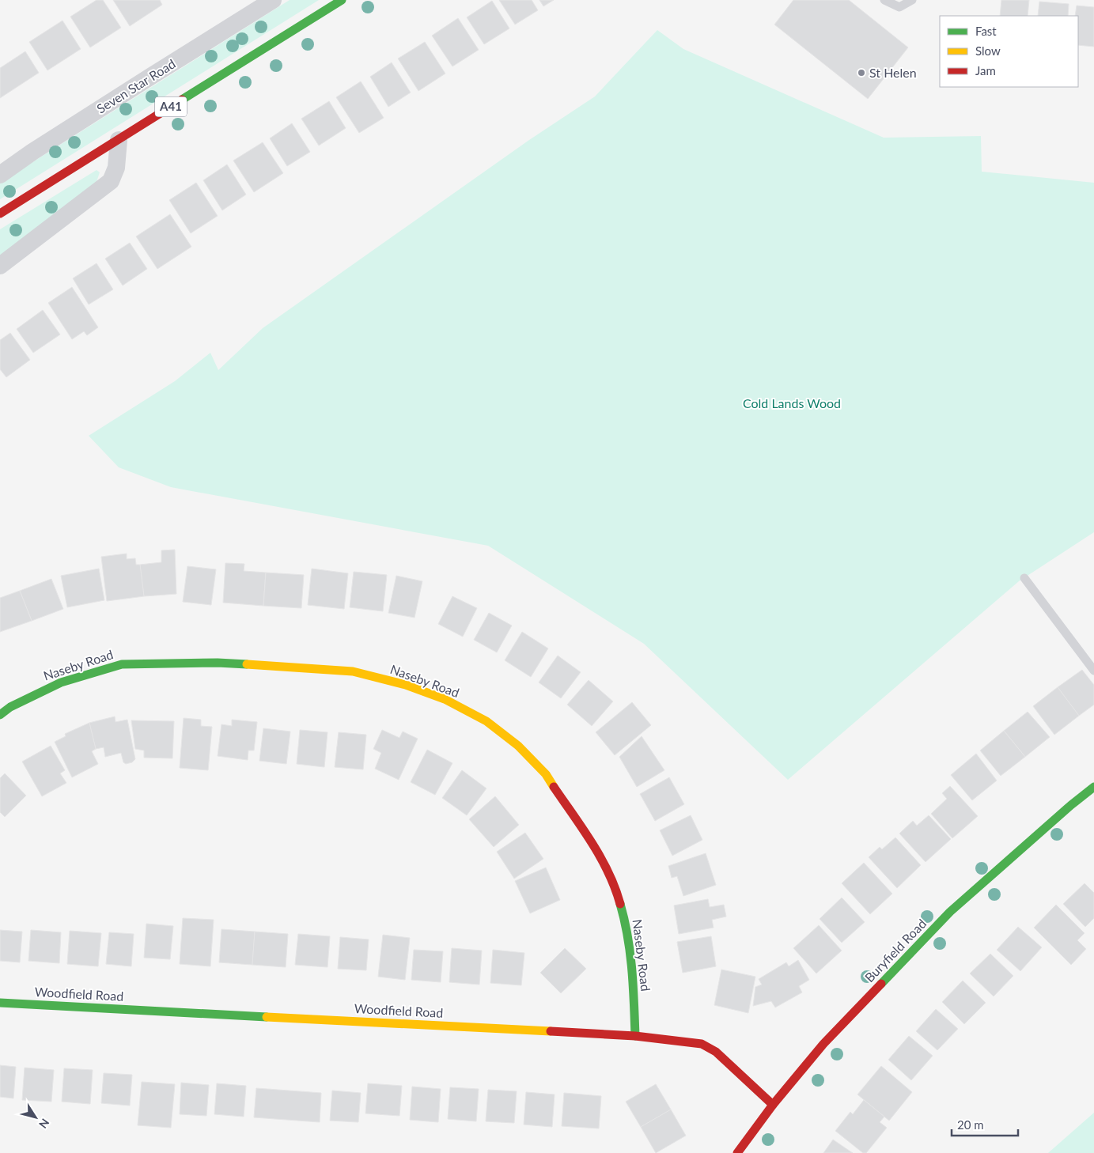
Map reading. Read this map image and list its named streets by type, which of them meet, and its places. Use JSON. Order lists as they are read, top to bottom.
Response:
{
  "streets": {
    "main road": [
      "A41",
      "Naseby Road",
      "Buryfield Road",
      "Woodfield Road"
    ],
    "street": ["Seven Star Road"]
  },
  "crossings": [
    ["Naseby Road", "Woodfield Road"],
    ["Buryfield Road", "Woodfield Road"]
  ],
  "parks": ["Cold Lands Wood"],
  "places": ["St Helen"],
  "legend": ["Fast", "Slow", "Jam"],
  "scale_bar": "20 m",
  "north": "bottom right"
}
